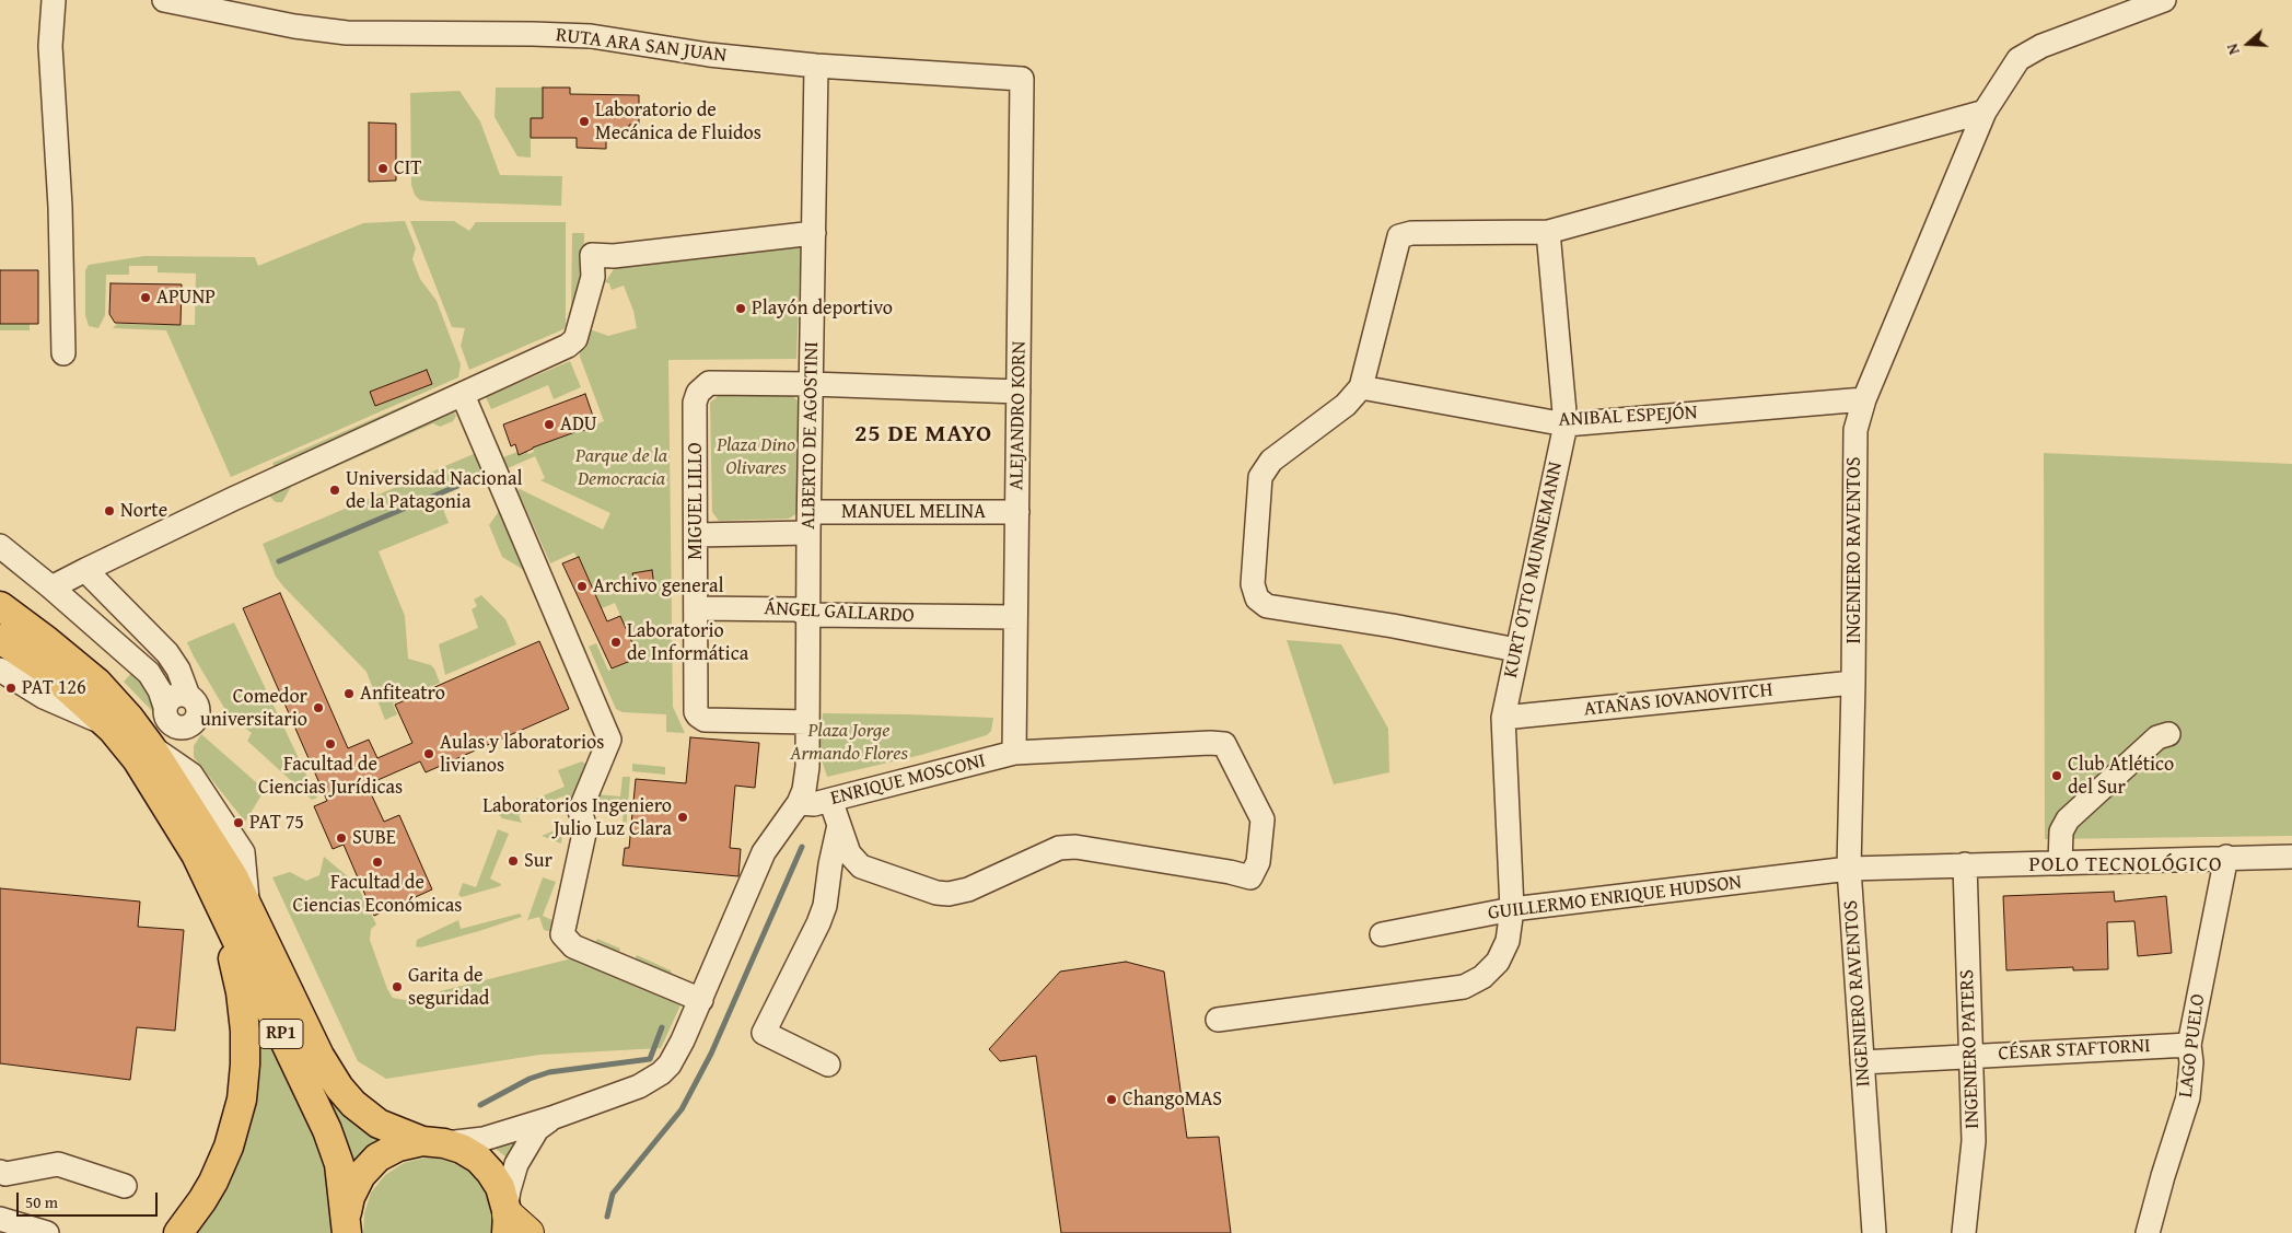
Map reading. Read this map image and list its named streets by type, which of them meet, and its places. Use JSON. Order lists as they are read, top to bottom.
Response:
{
  "streets": {
    "main road": ["RP1"],
    "street": [
      "RUTA ARA SAN JUAN",
      "ALEJANDRO KORN",
      "ANIBAL ESPEJÓN",
      "ALBERTO DE AGOSTINI",
      "MIGUEL LILLO",
      "MANUEL MELINA",
      "INGENIERO RAVENTOS",
      "KURT OTTO MUNNEMANN",
      "ÁNGEL GALLARDO",
      "ATAÑAS IOVANOVITCH",
      "ENRIQUE MOSCONI",
      "GUILLERMO ENRIQUE HUDSON",
      "LAGO PUELO",
      "INGENIERO PATERS",
      "CÉSAR STAFTORNI"
    ]
  },
  "crossings": [
    ["RUTA ARA SAN JUAN", "ALEJANDRO KORN"],
    ["RUTA ARA SAN JUAN", "ALBERTO DE AGOSTINI"],
    ["ALEJANDRO KORN", "MANUEL MELINA"],
    ["ALEJANDRO KORN", "ÁNGEL GALLARDO"],
    ["ALEJANDRO KORN", "ENRIQUE MOSCONI"],
    ["ANIBAL ESPEJÓN", "INGENIERO RAVENTOS"],
    ["ANIBAL ESPEJÓN", "KURT OTTO MUNNEMANN"],
    ["ALBERTO DE AGOSTINI", "MIGUEL LILLO"],
    ["ALBERTO DE AGOSTINI", "MANUEL MELINA"],
    ["ALBERTO DE AGOSTINI", "ÁNGEL GALLARDO"],
    ["ALBERTO DE AGOSTINI", "ENRIQUE MOSCONI"],
    ["MIGUEL LILLO", "MANUEL MELINA"],
    ["MIGUEL LILLO", "ÁNGEL GALLARDO"],
    ["INGENIERO RAVENTOS", "ATAÑAS IOVANOVITCH"],
    ["INGENIERO RAVENTOS", "GUILLERMO ENRIQUE HUDSON"],
    ["INGENIERO RAVENTOS", "CÉSAR STAFTORNI"],
    ["KURT OTTO MUNNEMANN", "ATAÑAS IOVANOVITCH"],
    ["KURT OTTO MUNNEMANN", "GUILLERMO ENRIQUE HUDSON"],
    ["GUILLERMO ENRIQUE HUDSON", "LAGO PUELO"],
    ["GUILLERMO ENRIQUE HUDSON", "INGENIERO PATERS"],
    ["LAGO PUELO", "CÉSAR STAFTORNI"],
    ["INGENIERO PATERS", "CÉSAR STAFTORNI"]
  ],
  "districts": ["25 DE MAYO", "POLO TECNOLÓGICO"],
  "parks": ["Plaza Dino Olivares", "Parque de la Democracia", "Plaza Jorge Armando Flores"],
  "places": [
    "Laboratorio de Mecánica de Fluidos",
    "CIT",
    "APUNP",
    "Playón deportivo",
    "ADU",
    "Universidad Nacional de la Patagonia",
    "Norte",
    "Archivo general",
    "Laboratorio de Informática",
    "PAT 126",
    "Anfiteatro",
    "Comedor universitario",
    "Facultad de Ciencias Jurídicas",
    "Aulas y laboratorios livianos",
    "Club Atlético del Sur",
    "Laboratorios Ingeniero Julio Luz Clara",
    "PAT 75",
    "SUBE",
    "Sur",
    "Facultad de Ciencias Económicas",
    "Garita de seguridad",
    "ChangoMAS"
  ],
  "scale_bar": "50 m",
  "north": "left"
}
